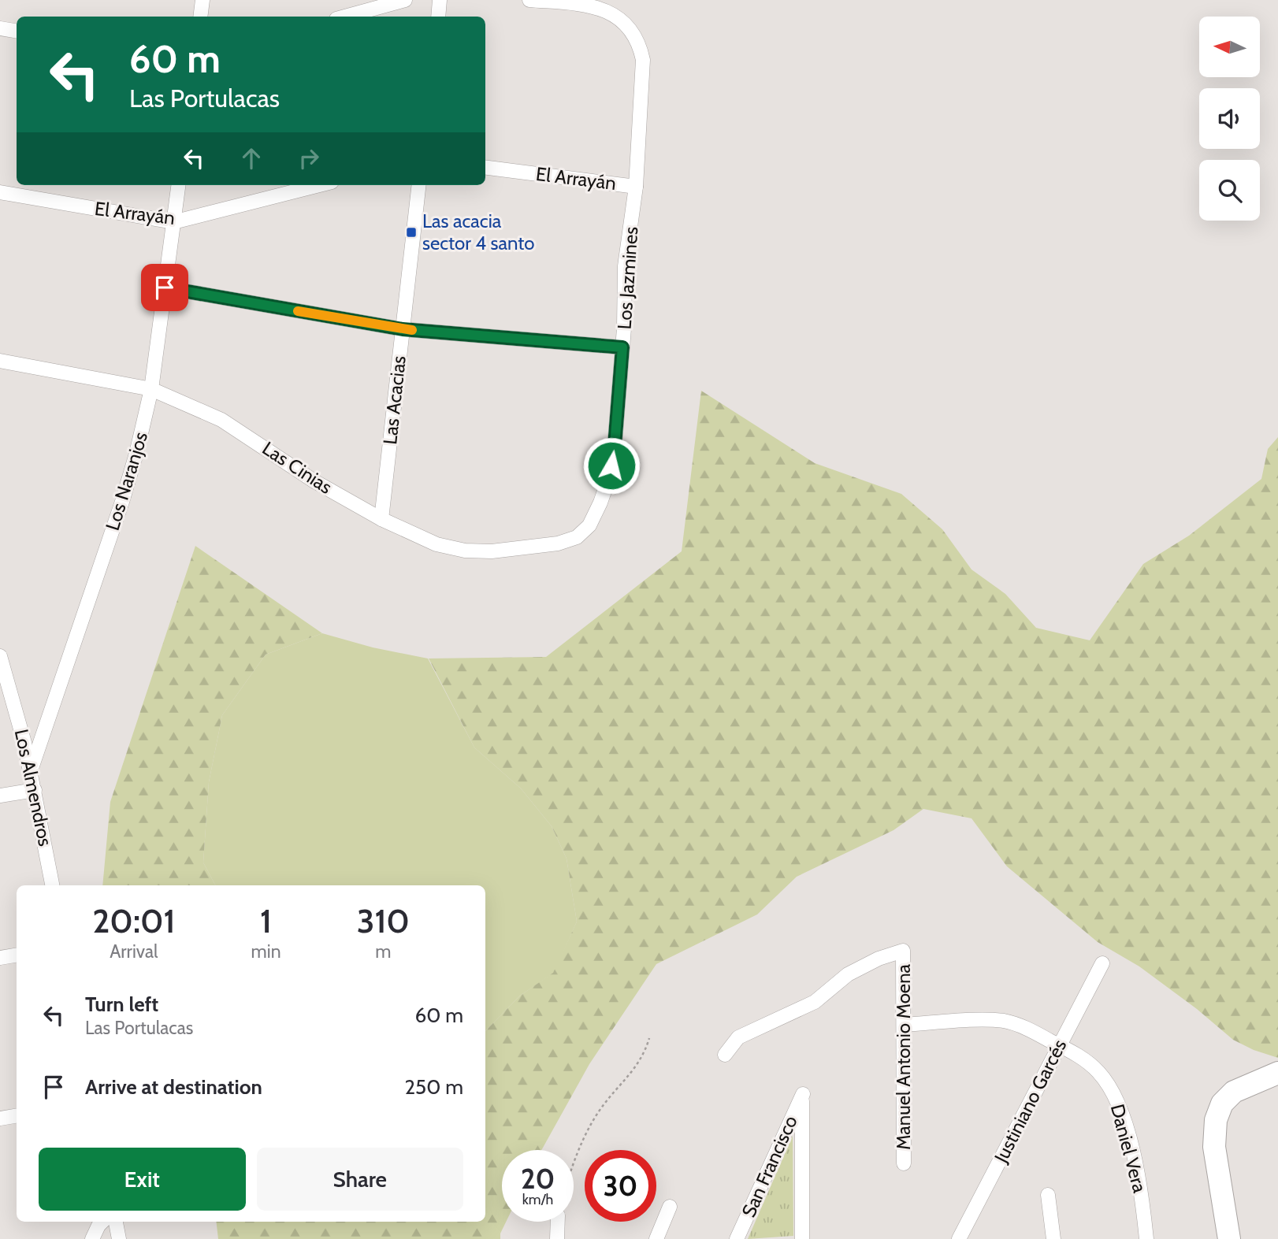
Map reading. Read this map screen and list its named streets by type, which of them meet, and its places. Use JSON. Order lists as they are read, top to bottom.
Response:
{
  "streets": {
    "street": [
      "El Arrayán",
      "Los Jazmines",
      "Las Acacias",
      "Las Cinias",
      "Los Naranjos",
      "Los Almendros",
      "Manuel Antonio Moena",
      "Justiniano Garcés",
      "Daniel Vera",
      "San Francisco"
    ]
  },
  "crossings": [
    ["El Arrayán", "Los Jazmines"],
    ["El Arrayán", "Los Naranjos"],
    ["Los Jazmines", "Las Cinias"],
    ["Las Acacias", "Las Cinias"],
    ["Las Cinias", "Los Naranjos"],
    ["Los Naranjos", "Los Almendros"],
    ["Manuel Antonio Moena", "Daniel Vera"],
    ["Justiniano Garcés", "Daniel Vera"]
  ],
  "places": {
    "transit": ["Las acacia sector 4 santo"]
  },
  "north": "left",
  "page": {
    "turn": ["60 m", "Las Portulacas"],
    "eta": [
      "20:01",
      "Arrival",
      "1",
      "min",
      "310",
      "m"
    ],
    "list": [
      {
        "name": "Turn left",
        "note": "Las Portulacas",
        "value": "60 m"
      },
      {
        "name": "Arrive at destination",
        "value": "250 m"
      }
    ],
    "buttons": ["Exit", "Share"],
    "speed": "20 km/h",
    "limit": "30"
  }
}
